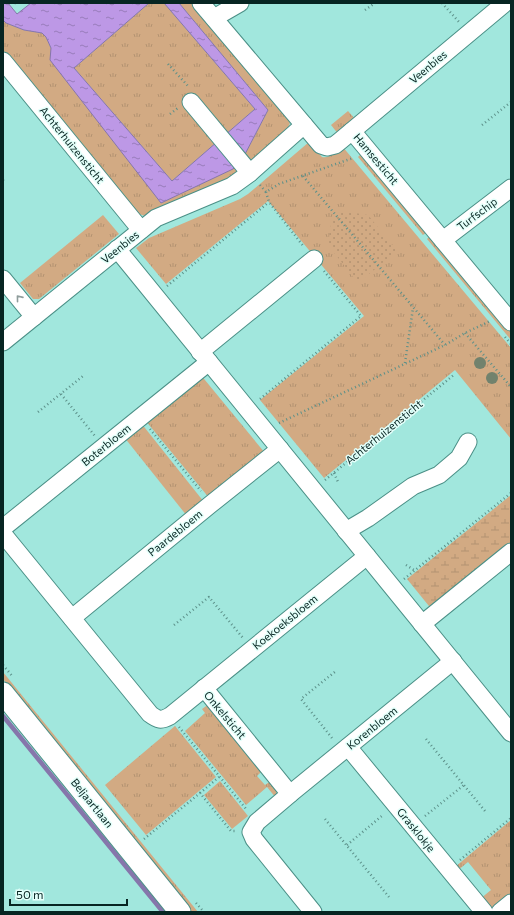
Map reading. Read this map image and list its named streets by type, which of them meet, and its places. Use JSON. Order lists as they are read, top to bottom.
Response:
{
  "streets": {
    "street": [
      "Veenbies",
      "Achterhuizensticht",
      "Hamsesticht",
      "Turfschip",
      "Boterbloem",
      "Paardebloem",
      "Koekoeksbloem",
      "Onkelsticht",
      "Korenbloem",
      "Beljaartlaan",
      "Grasklokje"
    ]
  },
  "crossings": [
    ["Veenbies", "Achterhuizensticht"],
    ["Veenbies", "Hamsesticht"],
    ["Hamsesticht", "Turfschip"],
    ["Koekoeksbloem", "Onkelsticht"],
    ["Onkelsticht", "Korenbloem"],
    ["Korenbloem", "Grasklokje"]
  ],
  "scale_bar": "50 m"
}
